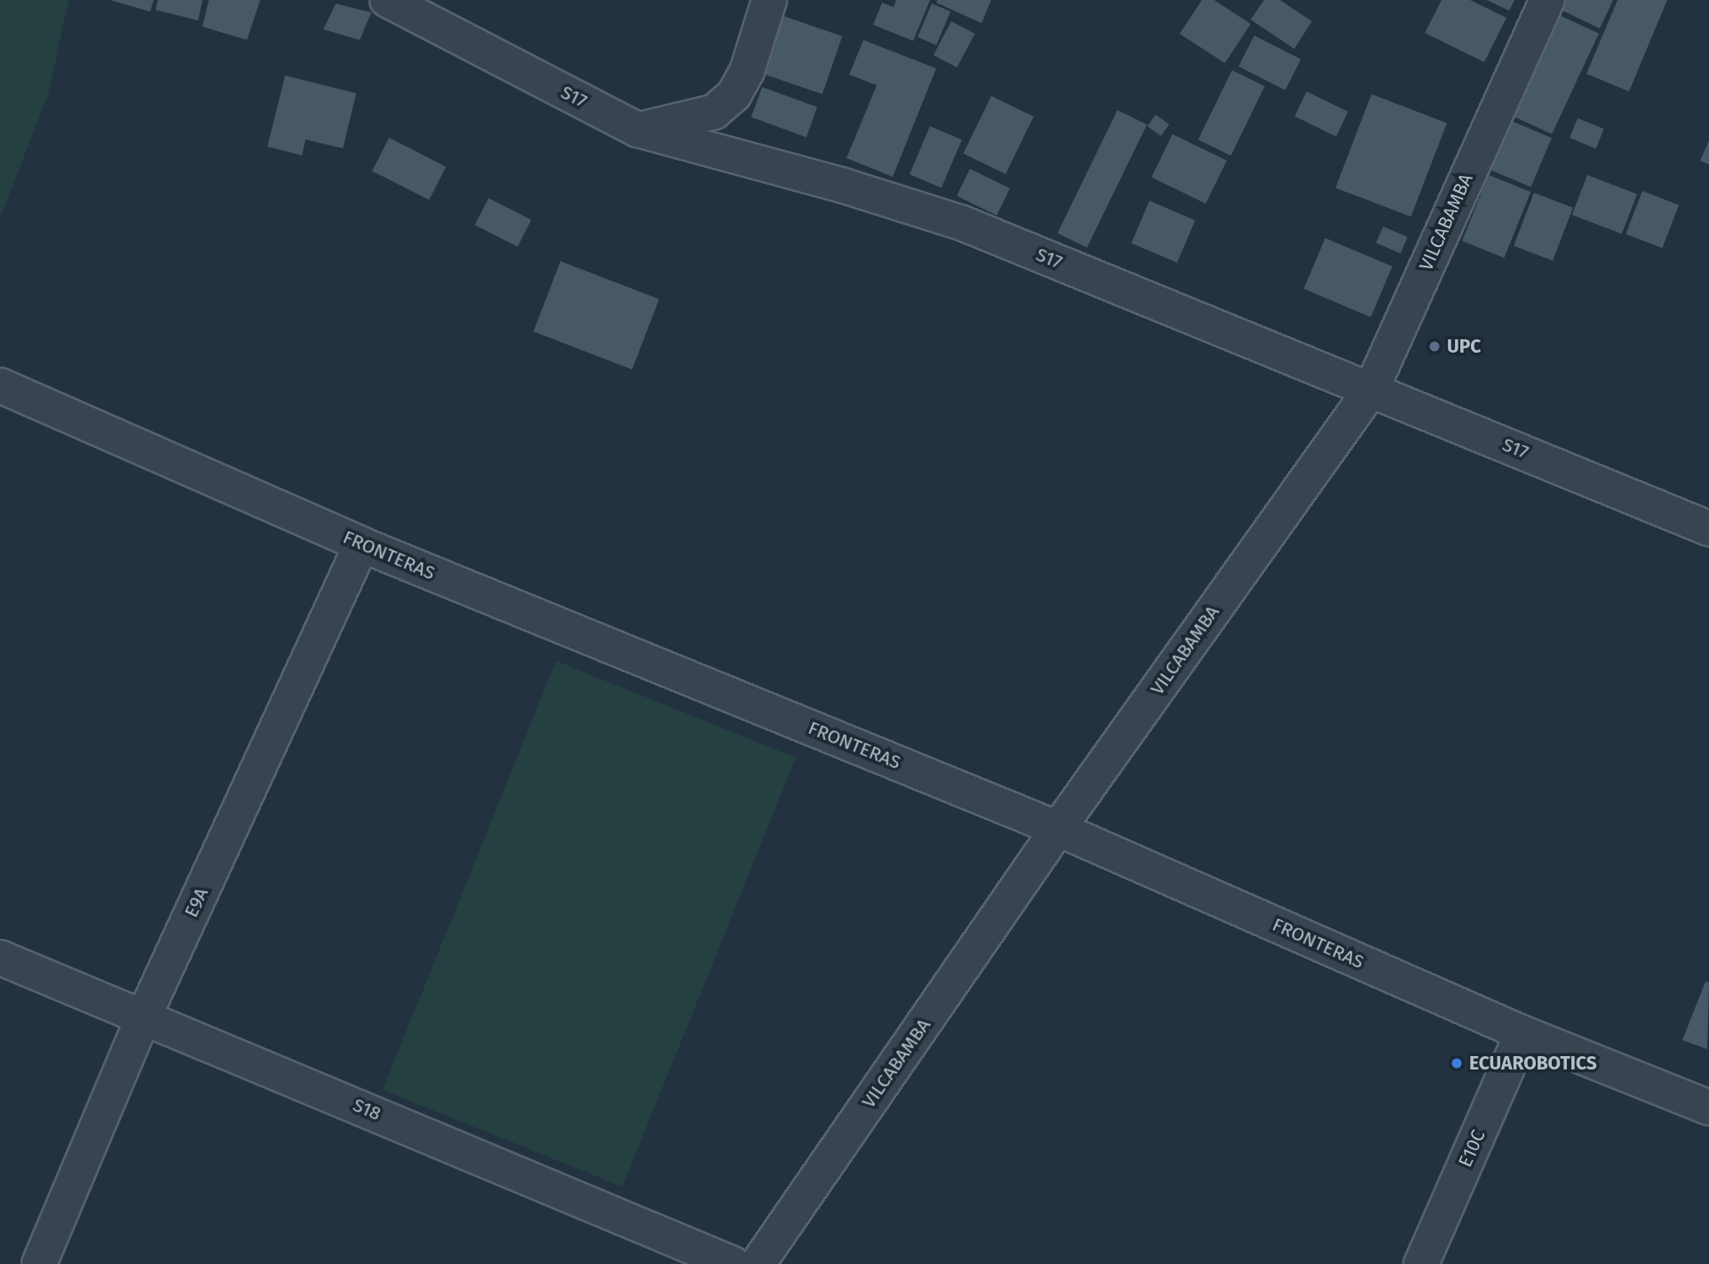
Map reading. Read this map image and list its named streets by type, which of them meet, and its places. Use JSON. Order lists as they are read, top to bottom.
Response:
{
  "streets": {
    "street": [
      "S17",
      "VILCABAMBA",
      "FRONTERAS",
      "E9A",
      "S18",
      "E10C"
    ]
  },
  "crossings": [
    ["S17", "VILCABAMBA"],
    ["VILCABAMBA", "FRONTERAS"],
    ["FRONTERAS", "E9A"],
    ["FRONTERAS", "E10C"],
    ["E9A", "S18"]
  ],
  "places": ["UPC", "ECUAROBOTICS"]
}
